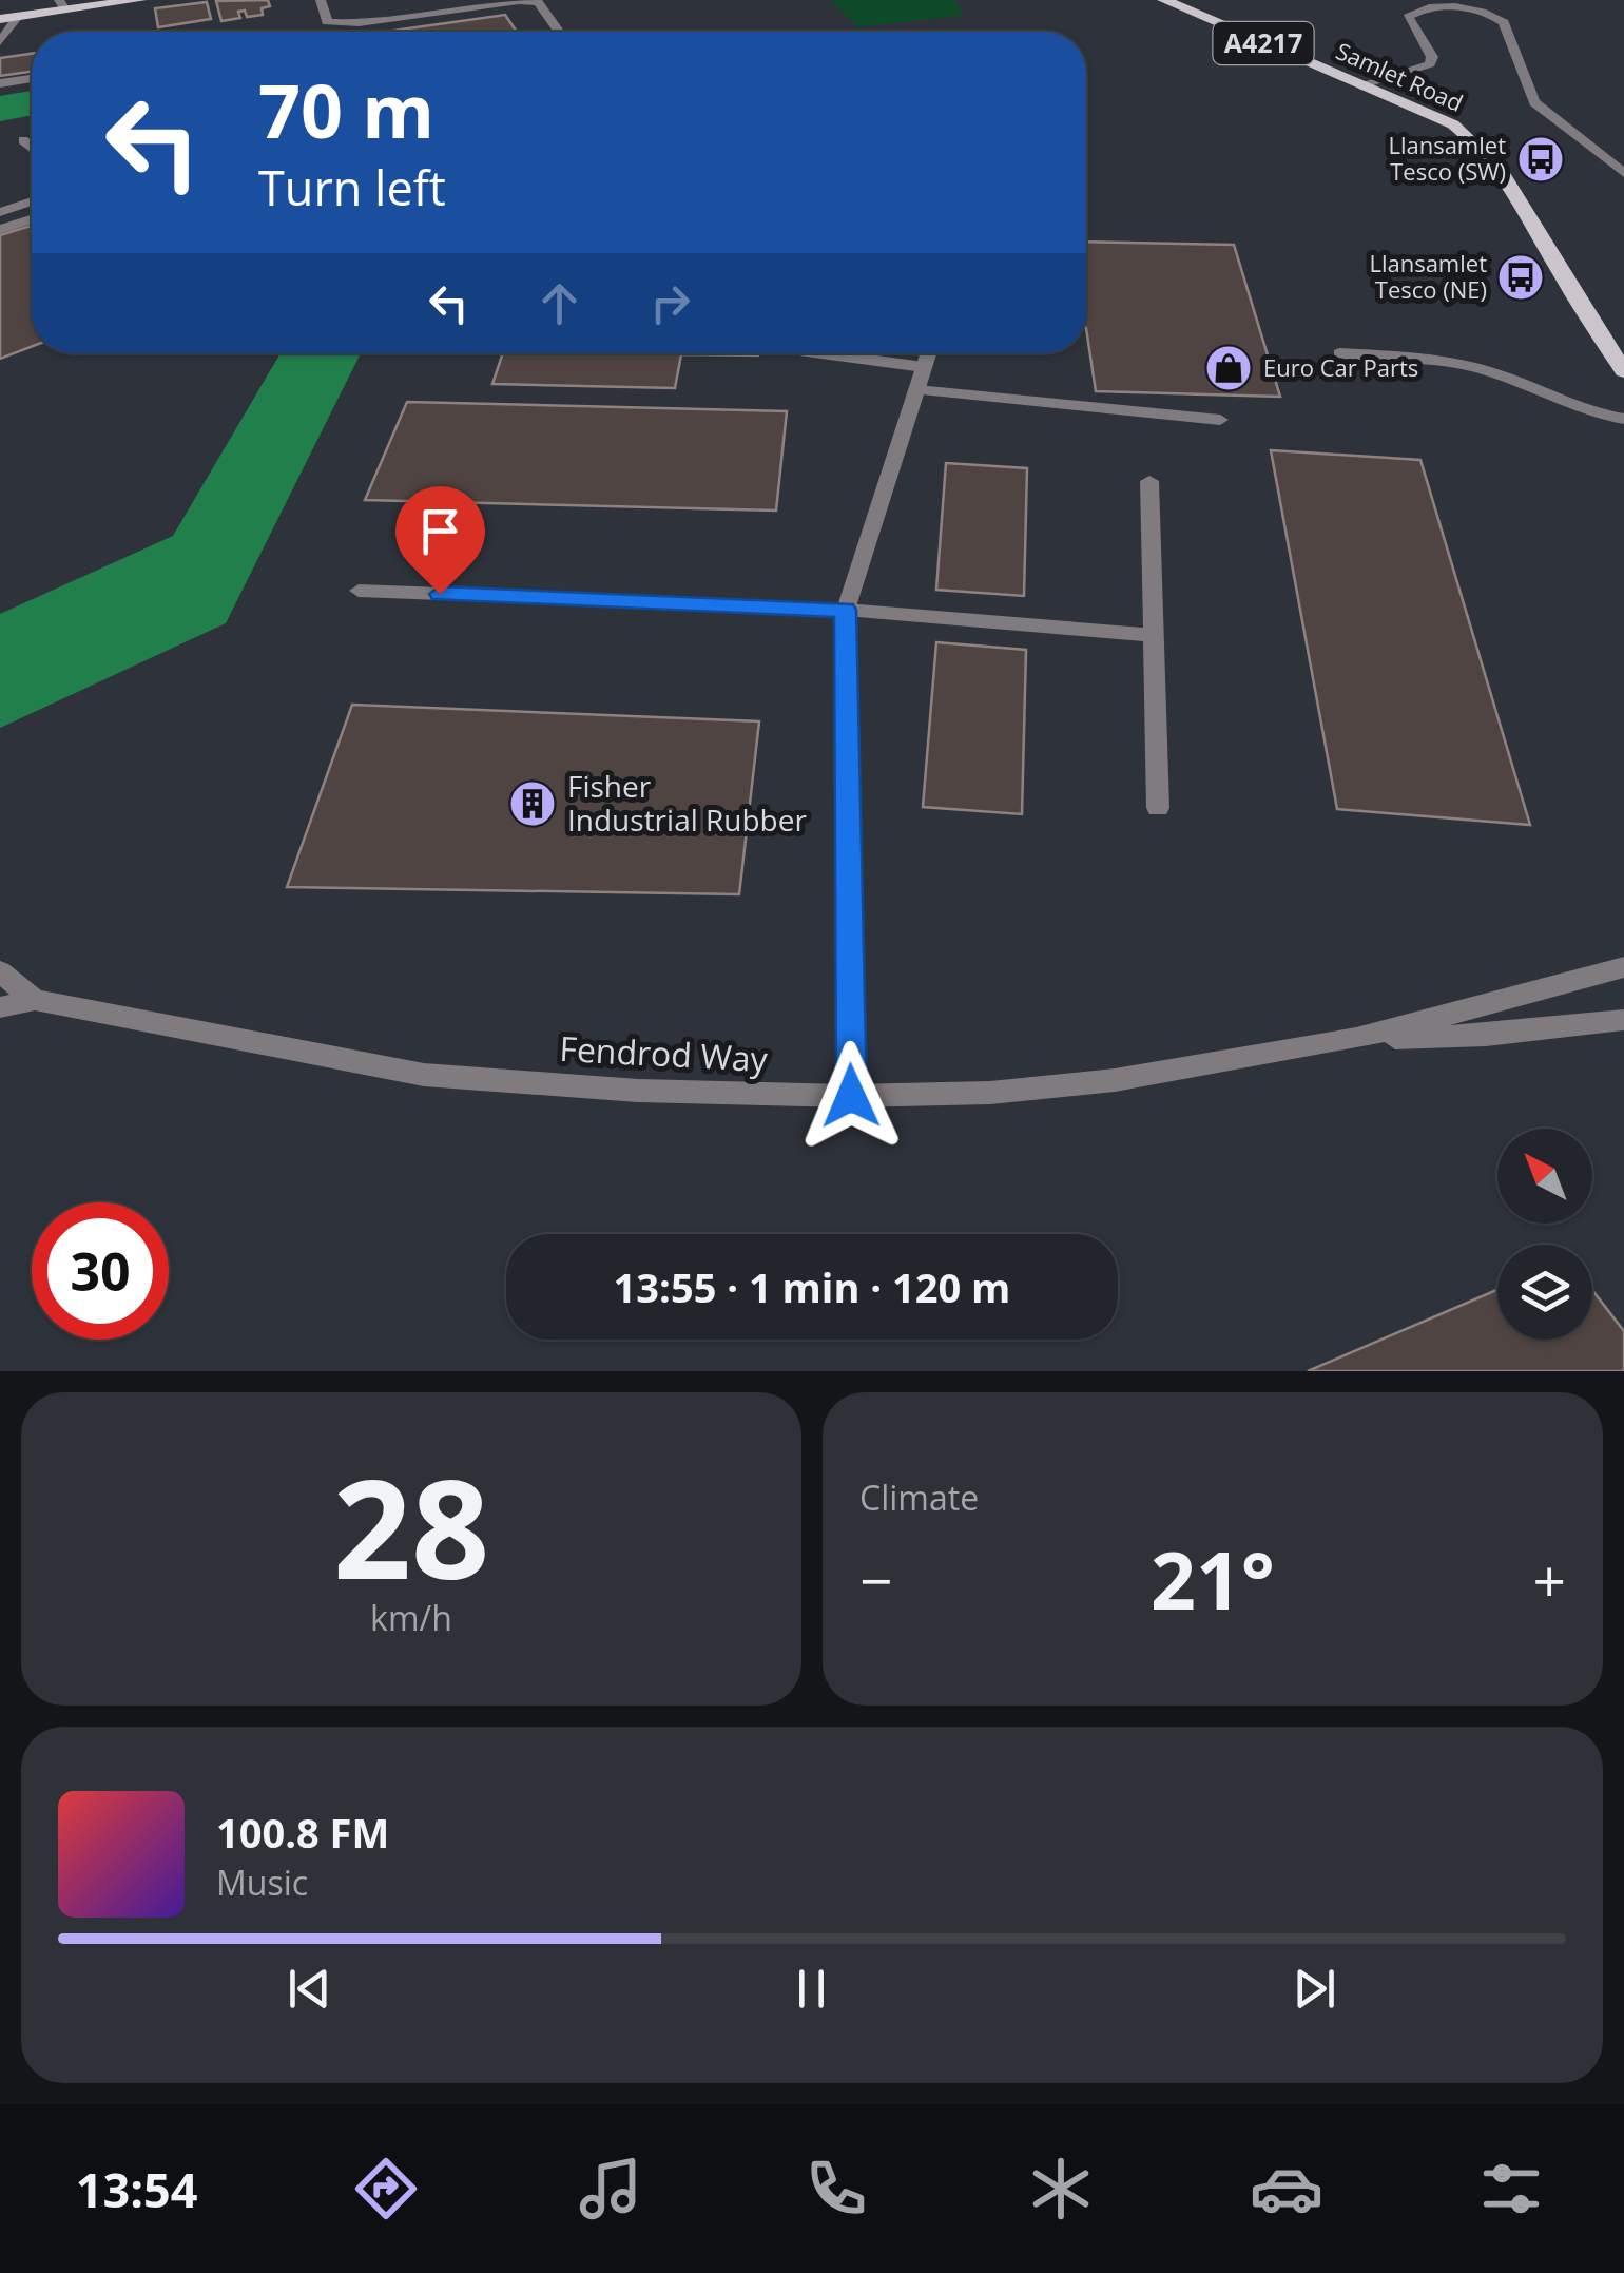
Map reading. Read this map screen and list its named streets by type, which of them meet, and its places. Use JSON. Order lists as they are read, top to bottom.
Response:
{
  "streets": {
    "main road": ["A4217", "Samlet Road"],
    "street": ["Fendrod Way"]
  },
  "places": {
    "bus stop": ["Llansamlet Tesco (SW)", "Llansamlet Tesco (NE)"],
    "shop": ["Euro Car Parts"],
    "building": ["Fisher Industrial Rubber"]
  },
  "north": "top left",
  "page": {
    "turn": ["70 m", "Turn left"],
    "limit": "30",
    "trip": "13:55 · 1 min · 120 m",
    "tile": [
      ["28", "km/h"],
      "Climate"
    ],
    "heat": ["−", "21°", "+"],
    "song": ["100.8 FM", "Music"],
    "tabs": "13:54"
  }
}
